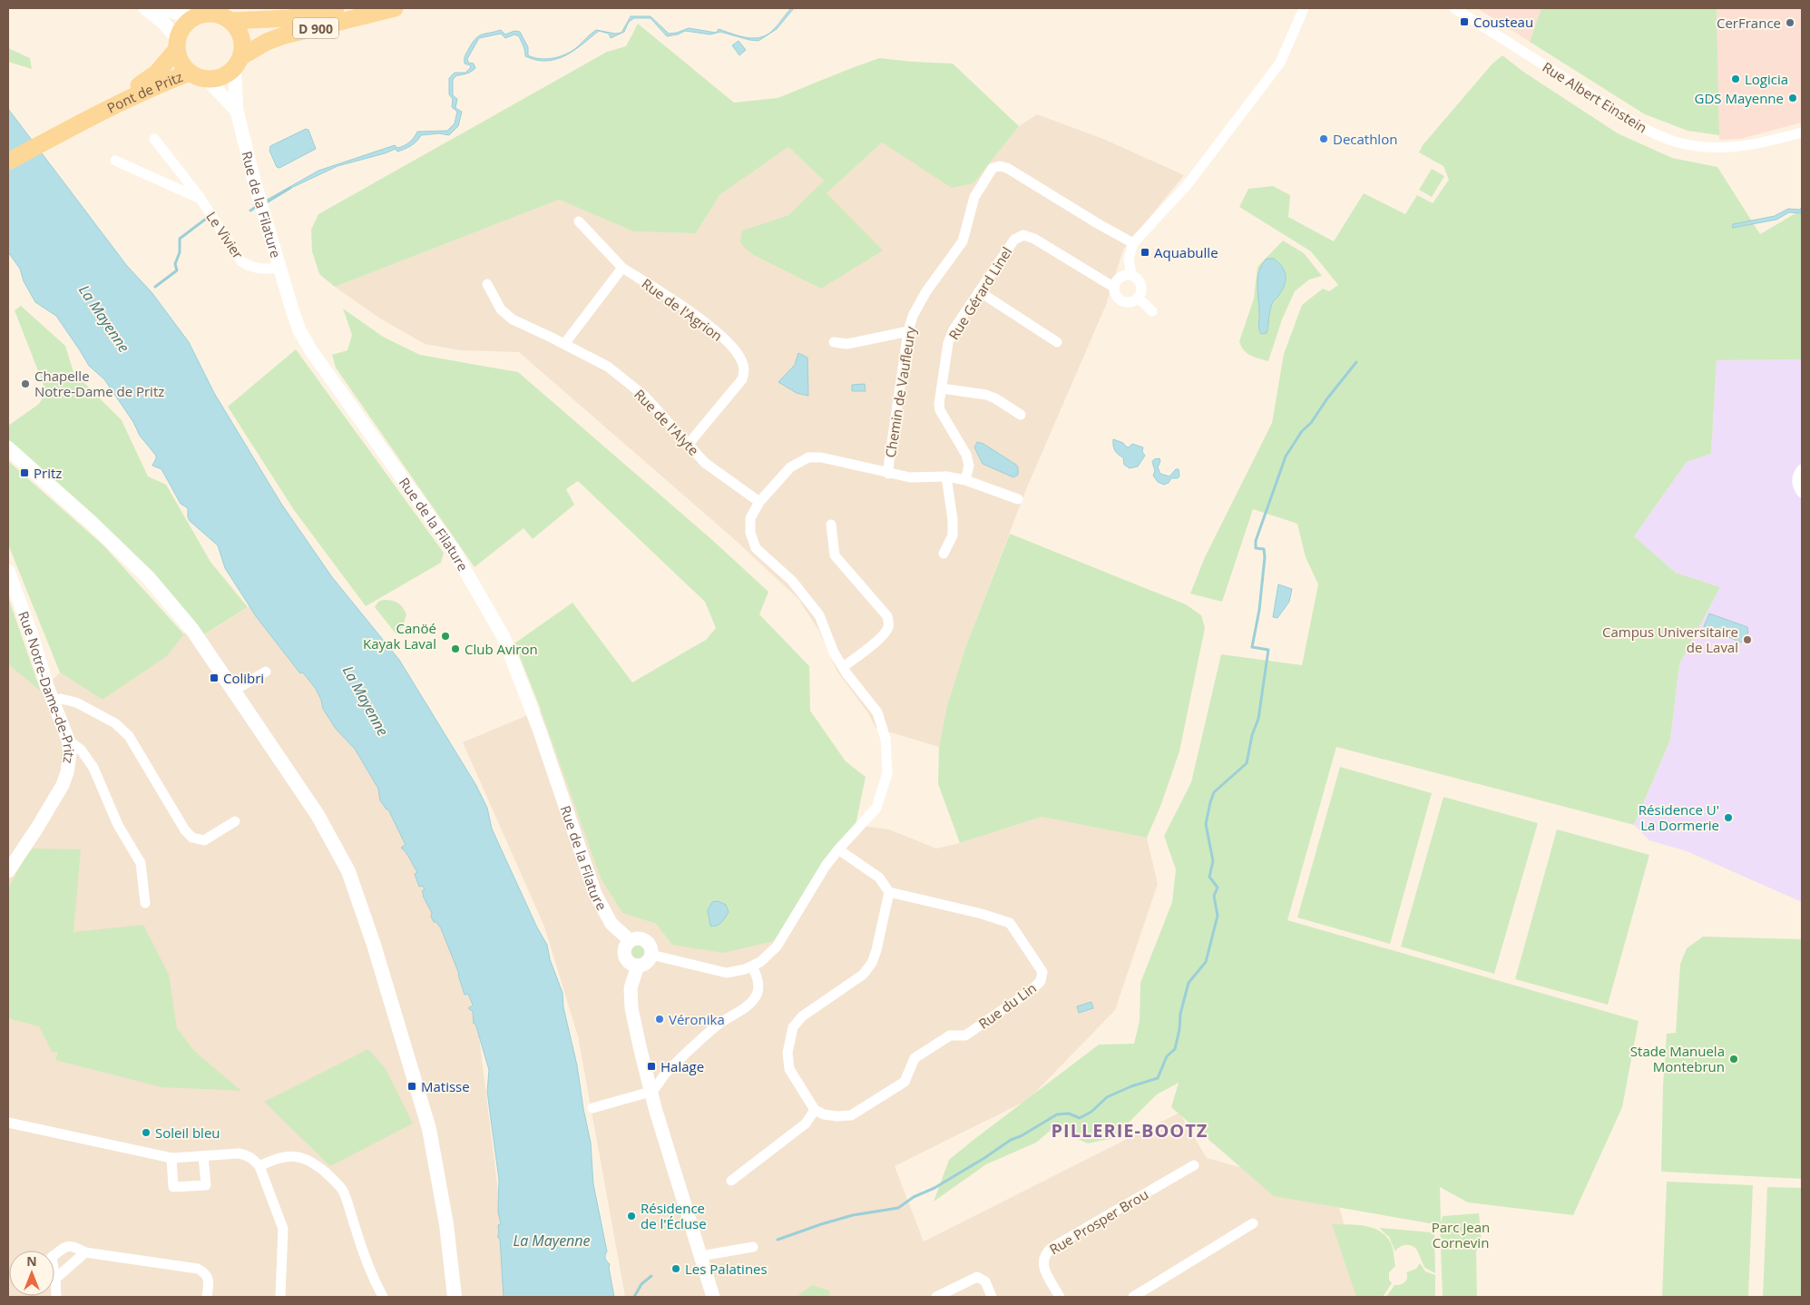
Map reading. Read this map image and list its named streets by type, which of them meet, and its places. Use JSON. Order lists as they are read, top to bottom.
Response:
{
  "streets": {
    "main road": ["D 900", "Pont de Pritz"],
    "street": [
      "Rue Albert Einstein",
      "Rue de la Filature",
      "Le Vivier",
      "Rue Gérard Linel",
      "Rue de l'Agrion",
      "Chemin de Vaufleury",
      "Rue de l'Alyte",
      "Rue Notre-Dame-de-Pritz",
      "Rue du Lin",
      "Rue Prosper Brou"
    ]
  },
  "crossings": [
    ["D 900", "Pont de Pritz"],
    ["D 900", "Rue de la Filature"],
    ["Pont de Pritz", "Rue de la Filature"],
    ["Rue de la Filature", "Le Vivier"],
    ["Rue de l'Agrion", "Rue de l'Alyte"]
  ],
  "districts": ["PILLERIE-BOOTZ"],
  "water": ["La Mayenne"],
  "parks": ["Parc Jean Cornevin"],
  "places": {
    "transit": [
      "Cousteau",
      "Aquabulle",
      "Pritz",
      "Colibri",
      "Halage",
      "Matisse"
    ],
    "other": [
      "CerFrance",
      "Logicia",
      "GDS Mayenne",
      "Decathlon",
      "Chapelle Notre-Dame de Pritz",
      "Canöé Kayak Laval",
      "Campus Universitaire de Laval",
      "Club Aviron",
      "Résidence U' La Dormerie",
      "Véronika",
      "Stade Manuela Montebrun",
      "Soleil bleu",
      "Résidence de l'Écluse",
      "Les Palatines"
    ]
  },
  "north": "top"
}
